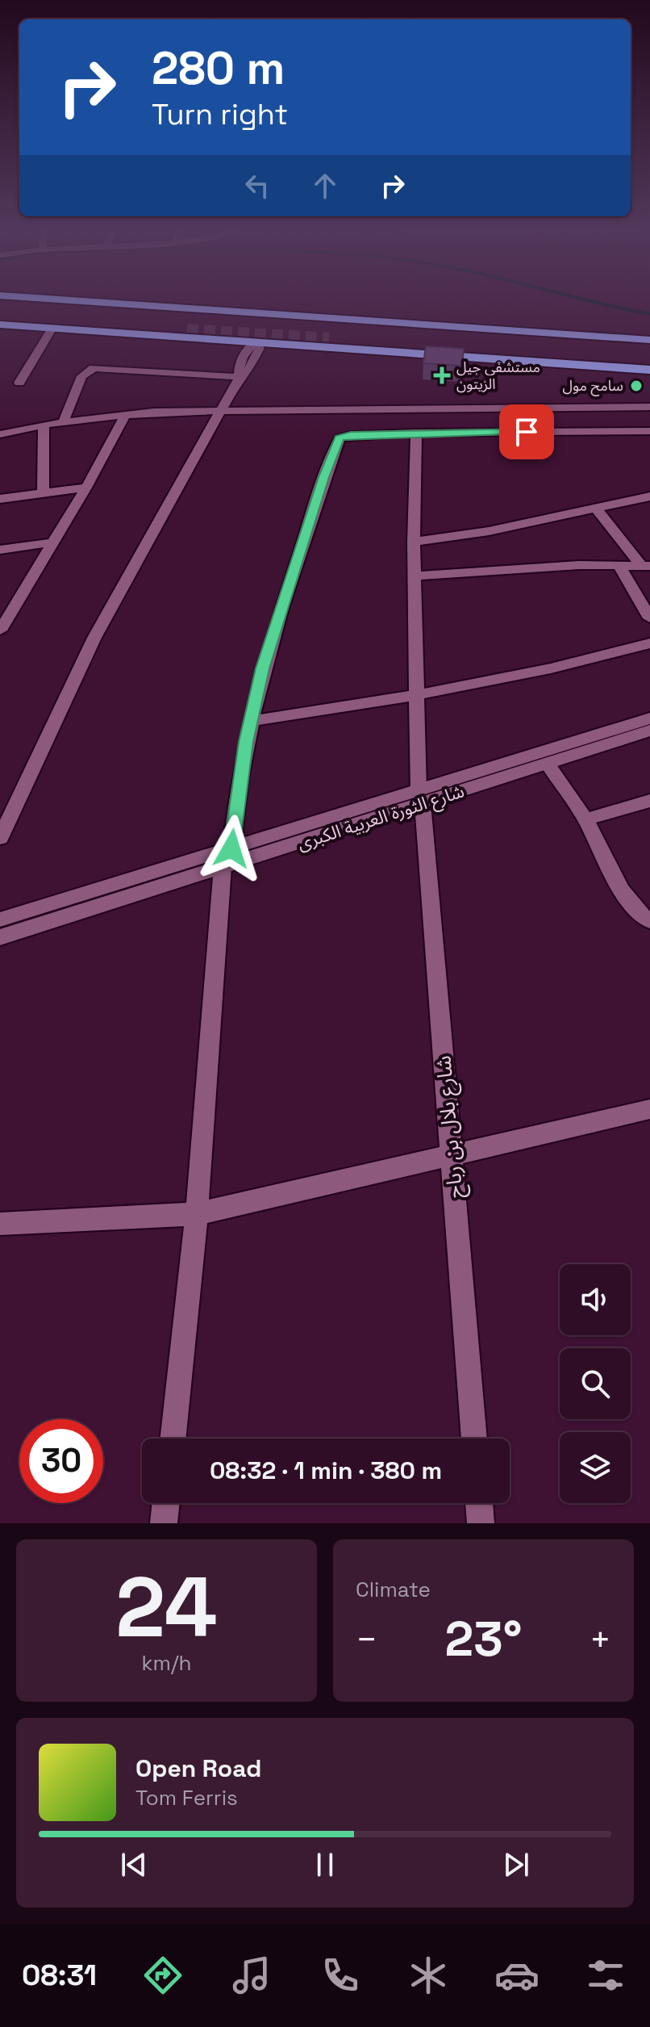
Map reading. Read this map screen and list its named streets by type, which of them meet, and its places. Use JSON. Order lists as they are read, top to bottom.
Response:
{
  "streets": {
    "street": ["شارع الثورة العربية الكبرى", "شارع بلال بن رباح"]
  },
  "crossings": [
    ["شارع الثورة العربية الكبرى", "شارع بلال بن رباح"]
  ],
  "places": {
    "health": ["مستشفى جيل الزيتون"],
    "other": ["سامح مول"]
  },
  "page": {
    "turn": ["280 m", "Turn right"],
    "limit": "30",
    "trip": "08:32 · 1 min · 380 m",
    "tile": [
      ["24", "km/h"],
      "Climate"
    ],
    "heat": ["−", "23°", "+"],
    "song": ["Open Road", "Tom Ferris"],
    "tabs": "08:31"
  }
}
